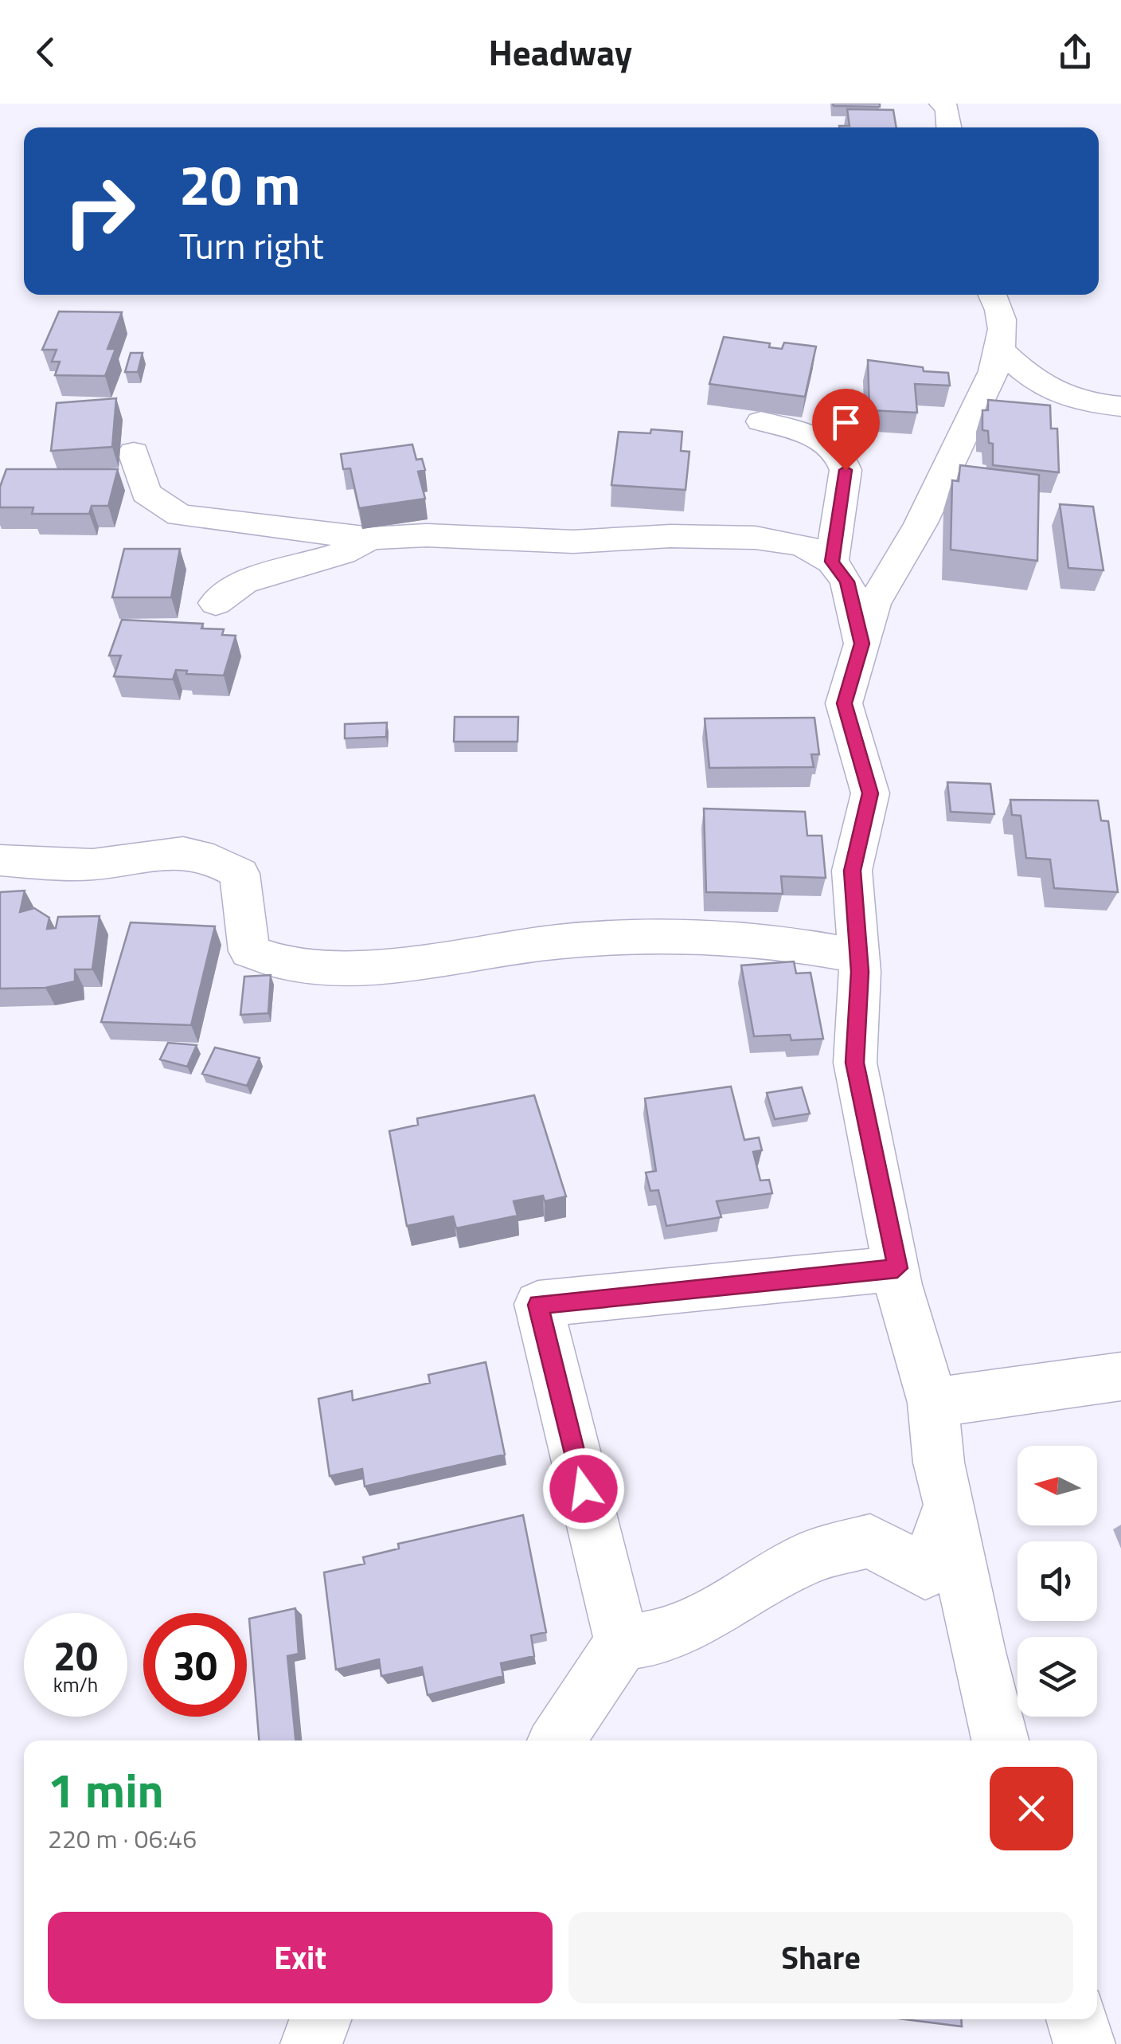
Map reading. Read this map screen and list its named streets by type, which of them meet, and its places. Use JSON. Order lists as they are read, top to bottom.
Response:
{
  "north": "left",
  "page": {
    "header": "Headway",
    "turn": ["20 m", "Turn right"],
    "speed": "20 km/h",
    "limit": "30",
    "heading": ["1 min", "220 m · 06:46"],
    "buttons": ["Exit", "Share"]
  }
}
